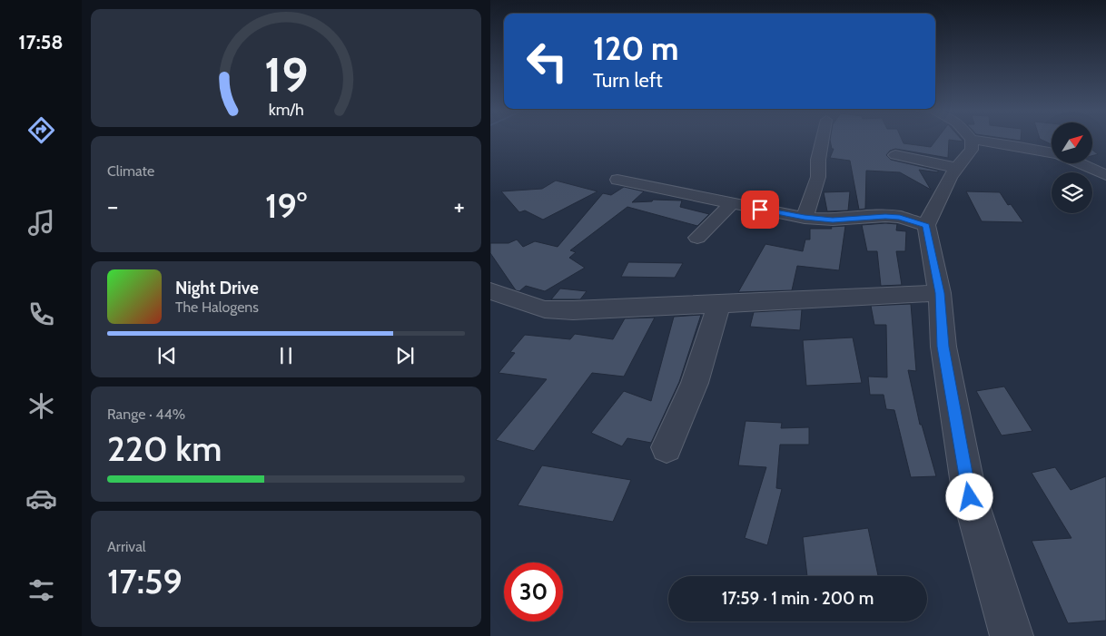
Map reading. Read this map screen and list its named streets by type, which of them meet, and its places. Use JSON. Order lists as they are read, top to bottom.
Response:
{
  "north": "top right",
  "page": {
    "tabs": "17:58",
    "turn": ["120 m", "Turn left"],
    "tile": [
      "Climate",
      ["Range · 44%", "220 km"],
      ["Arrival", "17:59"]
    ],
    "heat": ["−", "19°", "+"],
    "song": ["Night Drive", "The Halogens"],
    "limit": "30",
    "trip": "17:59 · 1 min · 200 m",
    "gauge": ["19", "km/h"]
  }
}
